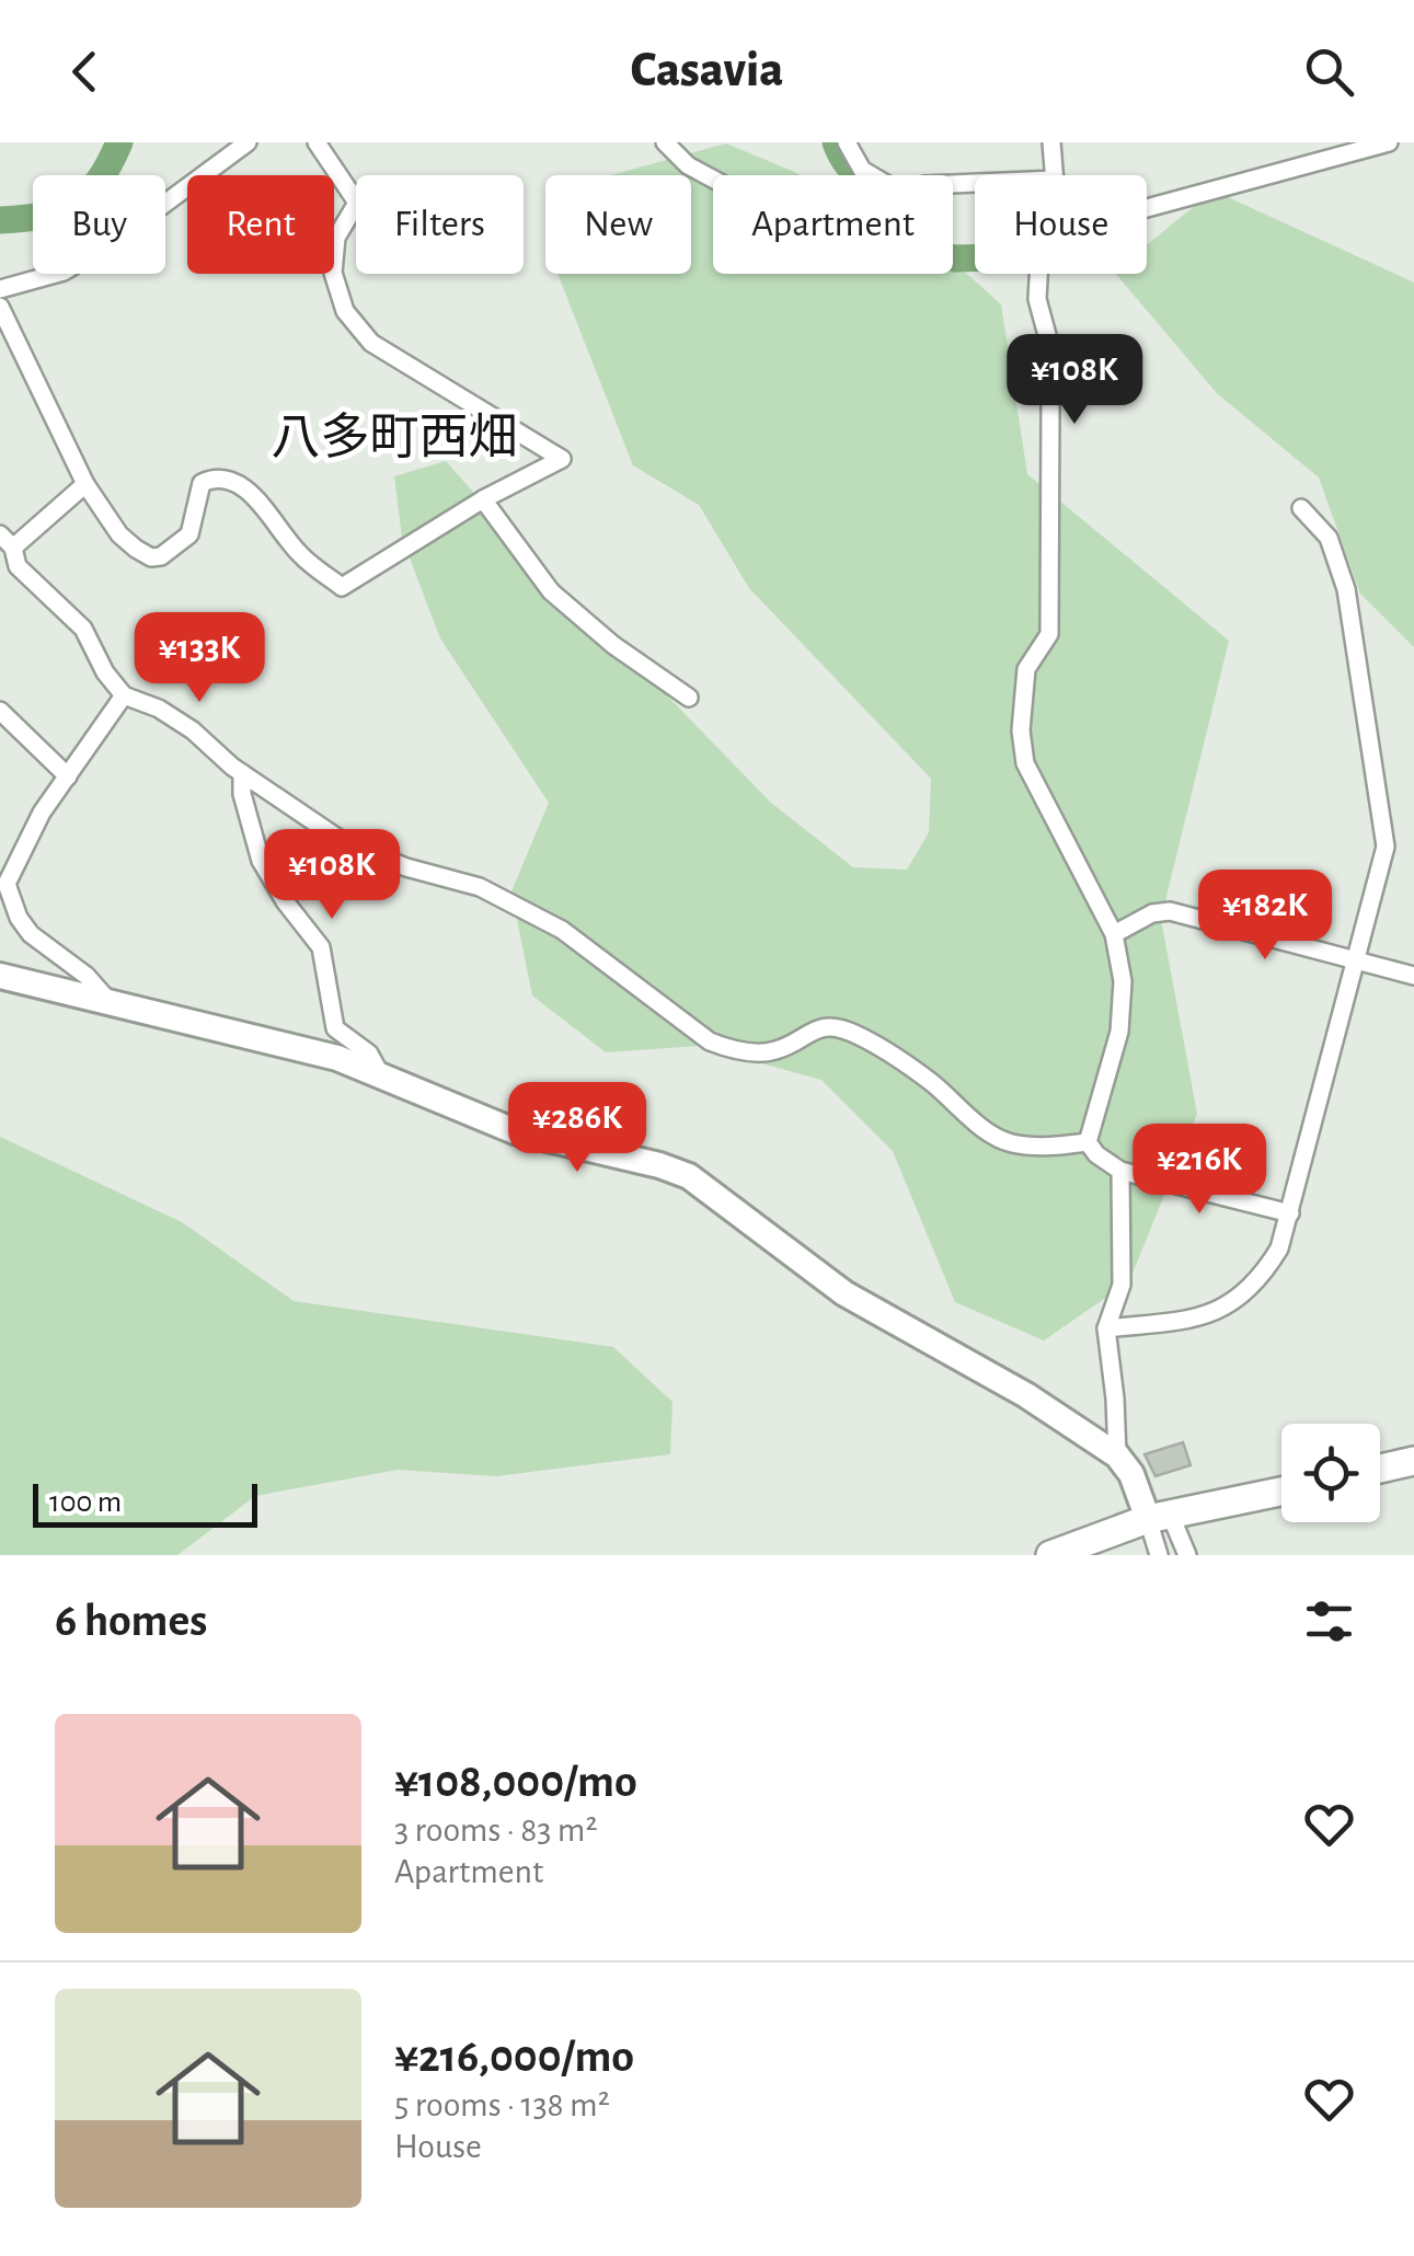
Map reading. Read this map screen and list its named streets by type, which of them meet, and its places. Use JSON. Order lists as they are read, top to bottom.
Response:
{
  "districts": ["八多町西畑"],
  "scale_bar": "100 m",
  "page": {
    "header": "Casavia",
    "chip": [
      "Buy",
      "Rent",
      "Filters",
      "New",
      "Apartment",
      "House"
    ],
    "price": [
      "¥108K",
      "¥133K",
      "¥108K",
      "¥182K",
      "¥286K",
      "¥216K"
    ],
    "scale": "100 m",
    "heading": "6 homes",
    "list": [
      {
        "name": "¥108,000/mo",
        "note": "3 rooms · 83 m² · Apartment"
      },
      {
        "name": "¥216,000/mo",
        "note": "5 rooms · 138 m² · House"
      }
    ]
  }
}
